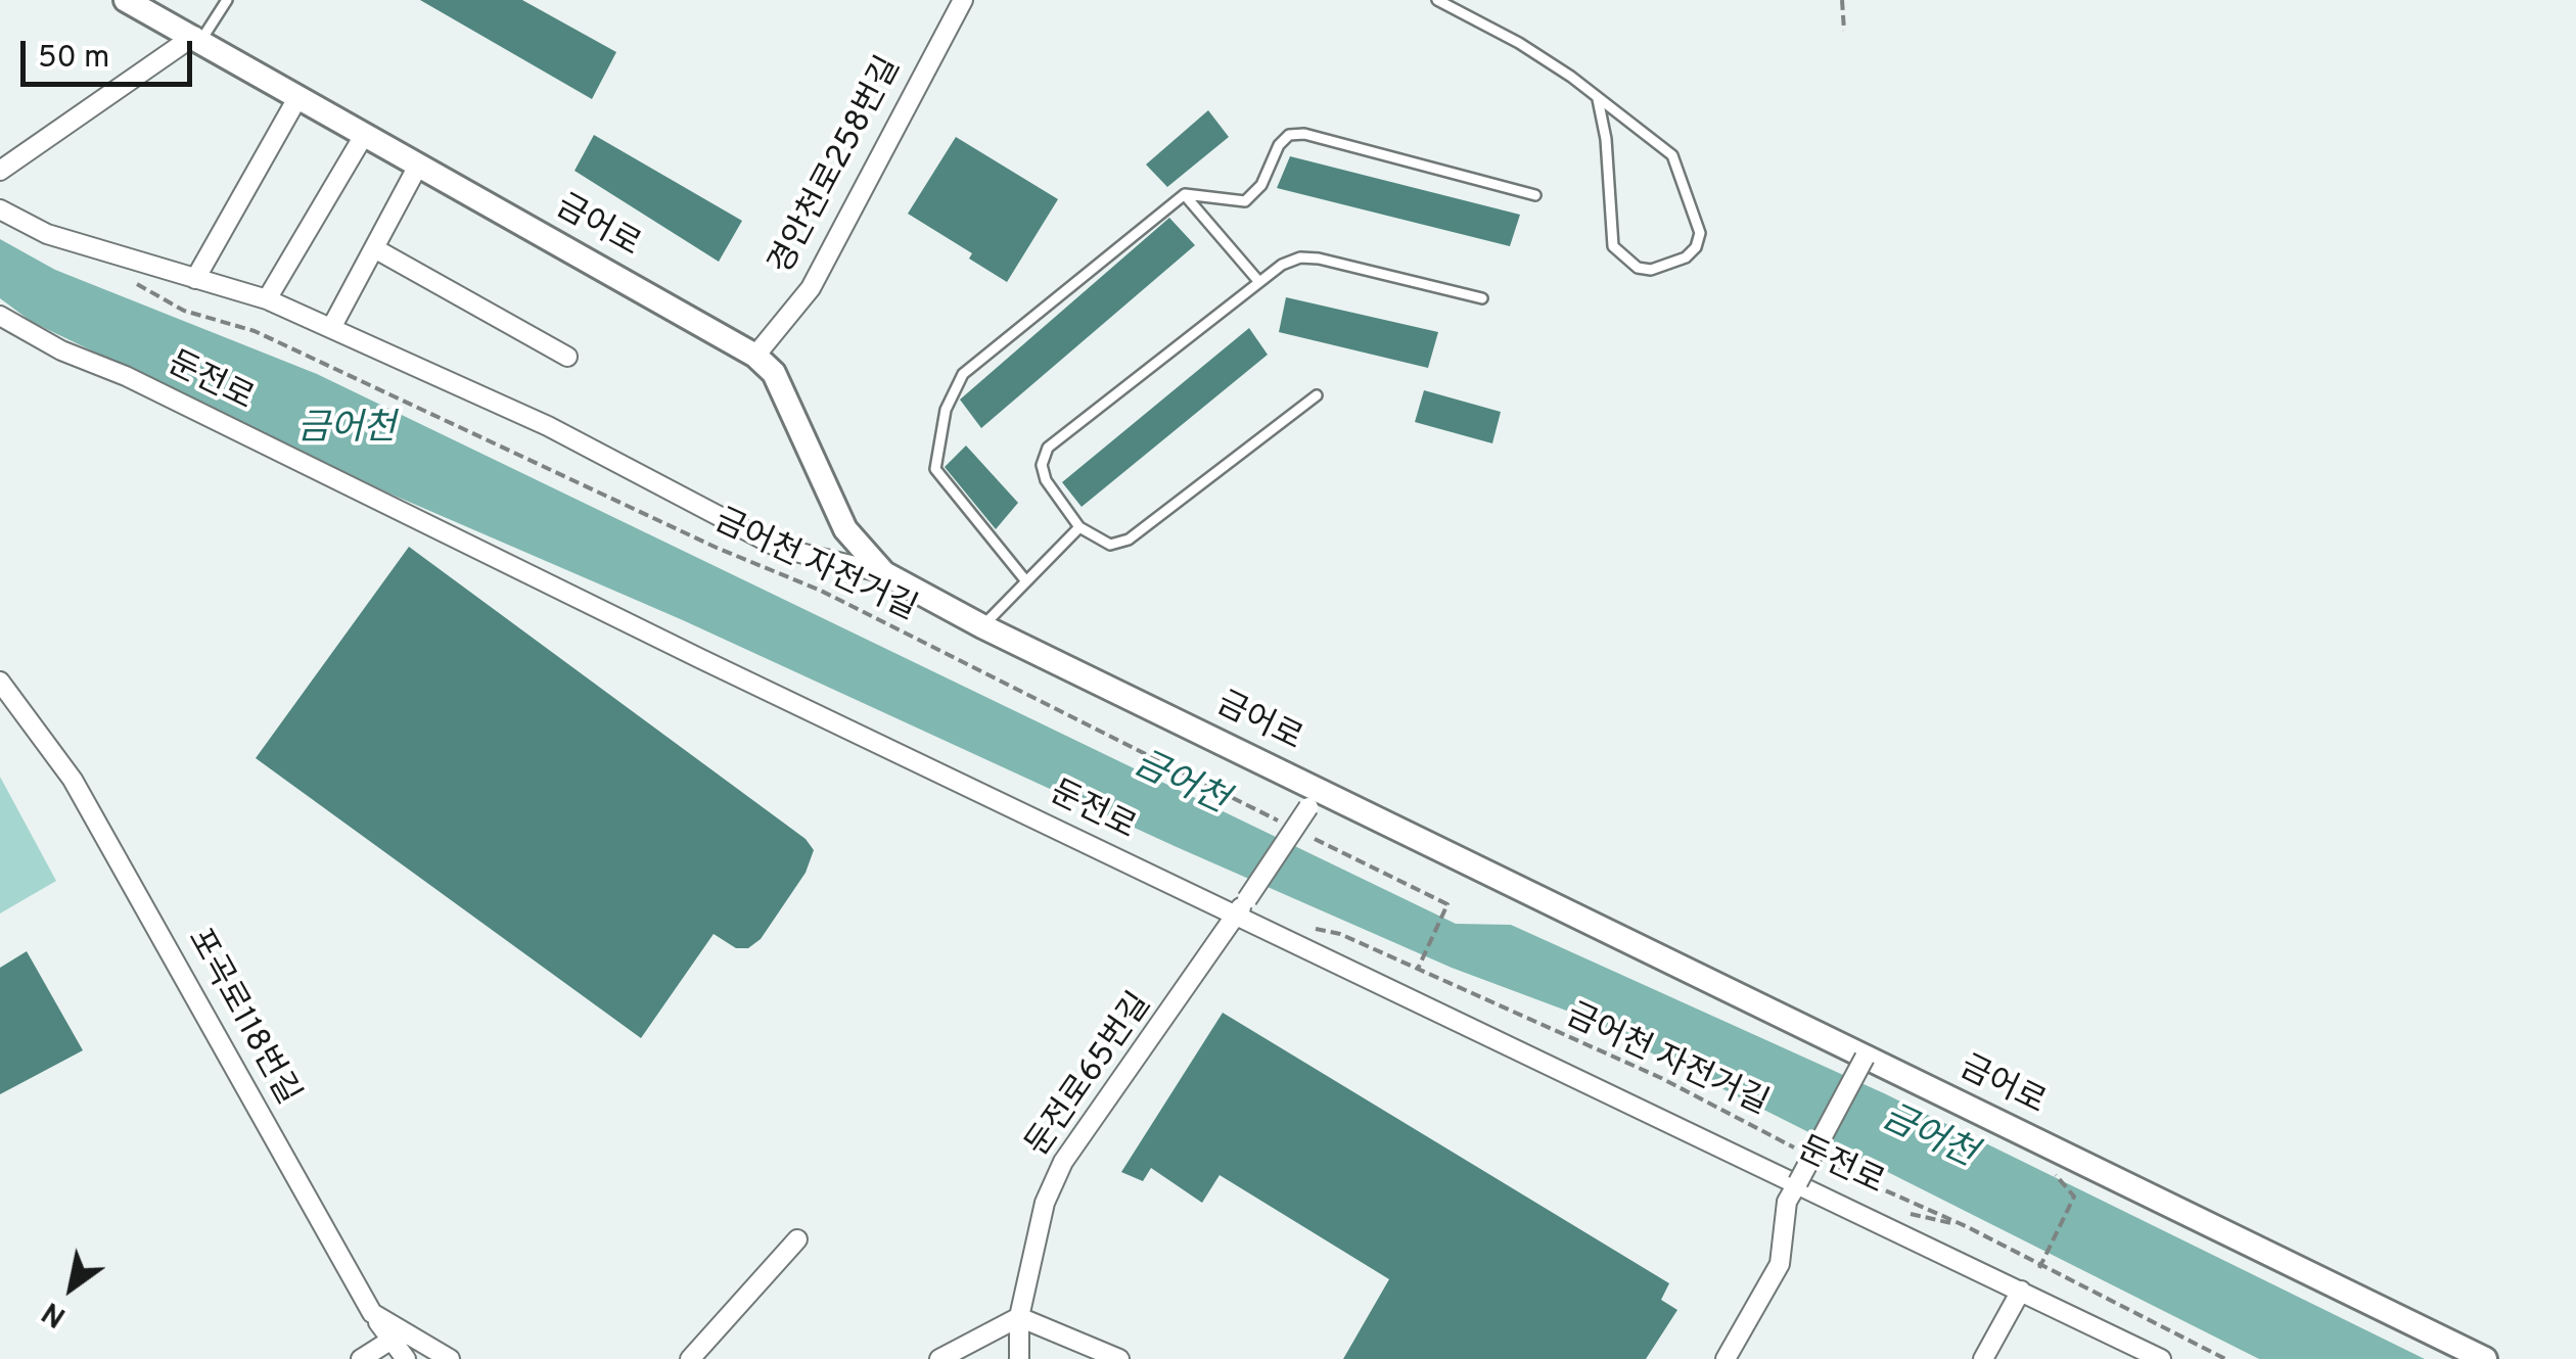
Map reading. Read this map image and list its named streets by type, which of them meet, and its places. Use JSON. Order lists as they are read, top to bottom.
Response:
{
  "streets": {
    "street": [
      "경안천로258번길",
      "금어로",
      "둔전로",
      "포곡로118번길",
      "둔전로65번길"
    ],
    "path": ["금어천 자전거길"]
  },
  "crossings": [
    ["경안천로258번길", "금어로"],
    ["금어로", "둔전로65번길"],
    ["둔전로", "금어천 자전거길"],
    ["둔전로", "둔전로65번길"]
  ],
  "water": ["금어천"],
  "scale_bar": "50 m",
  "north": "bottom left"
}
